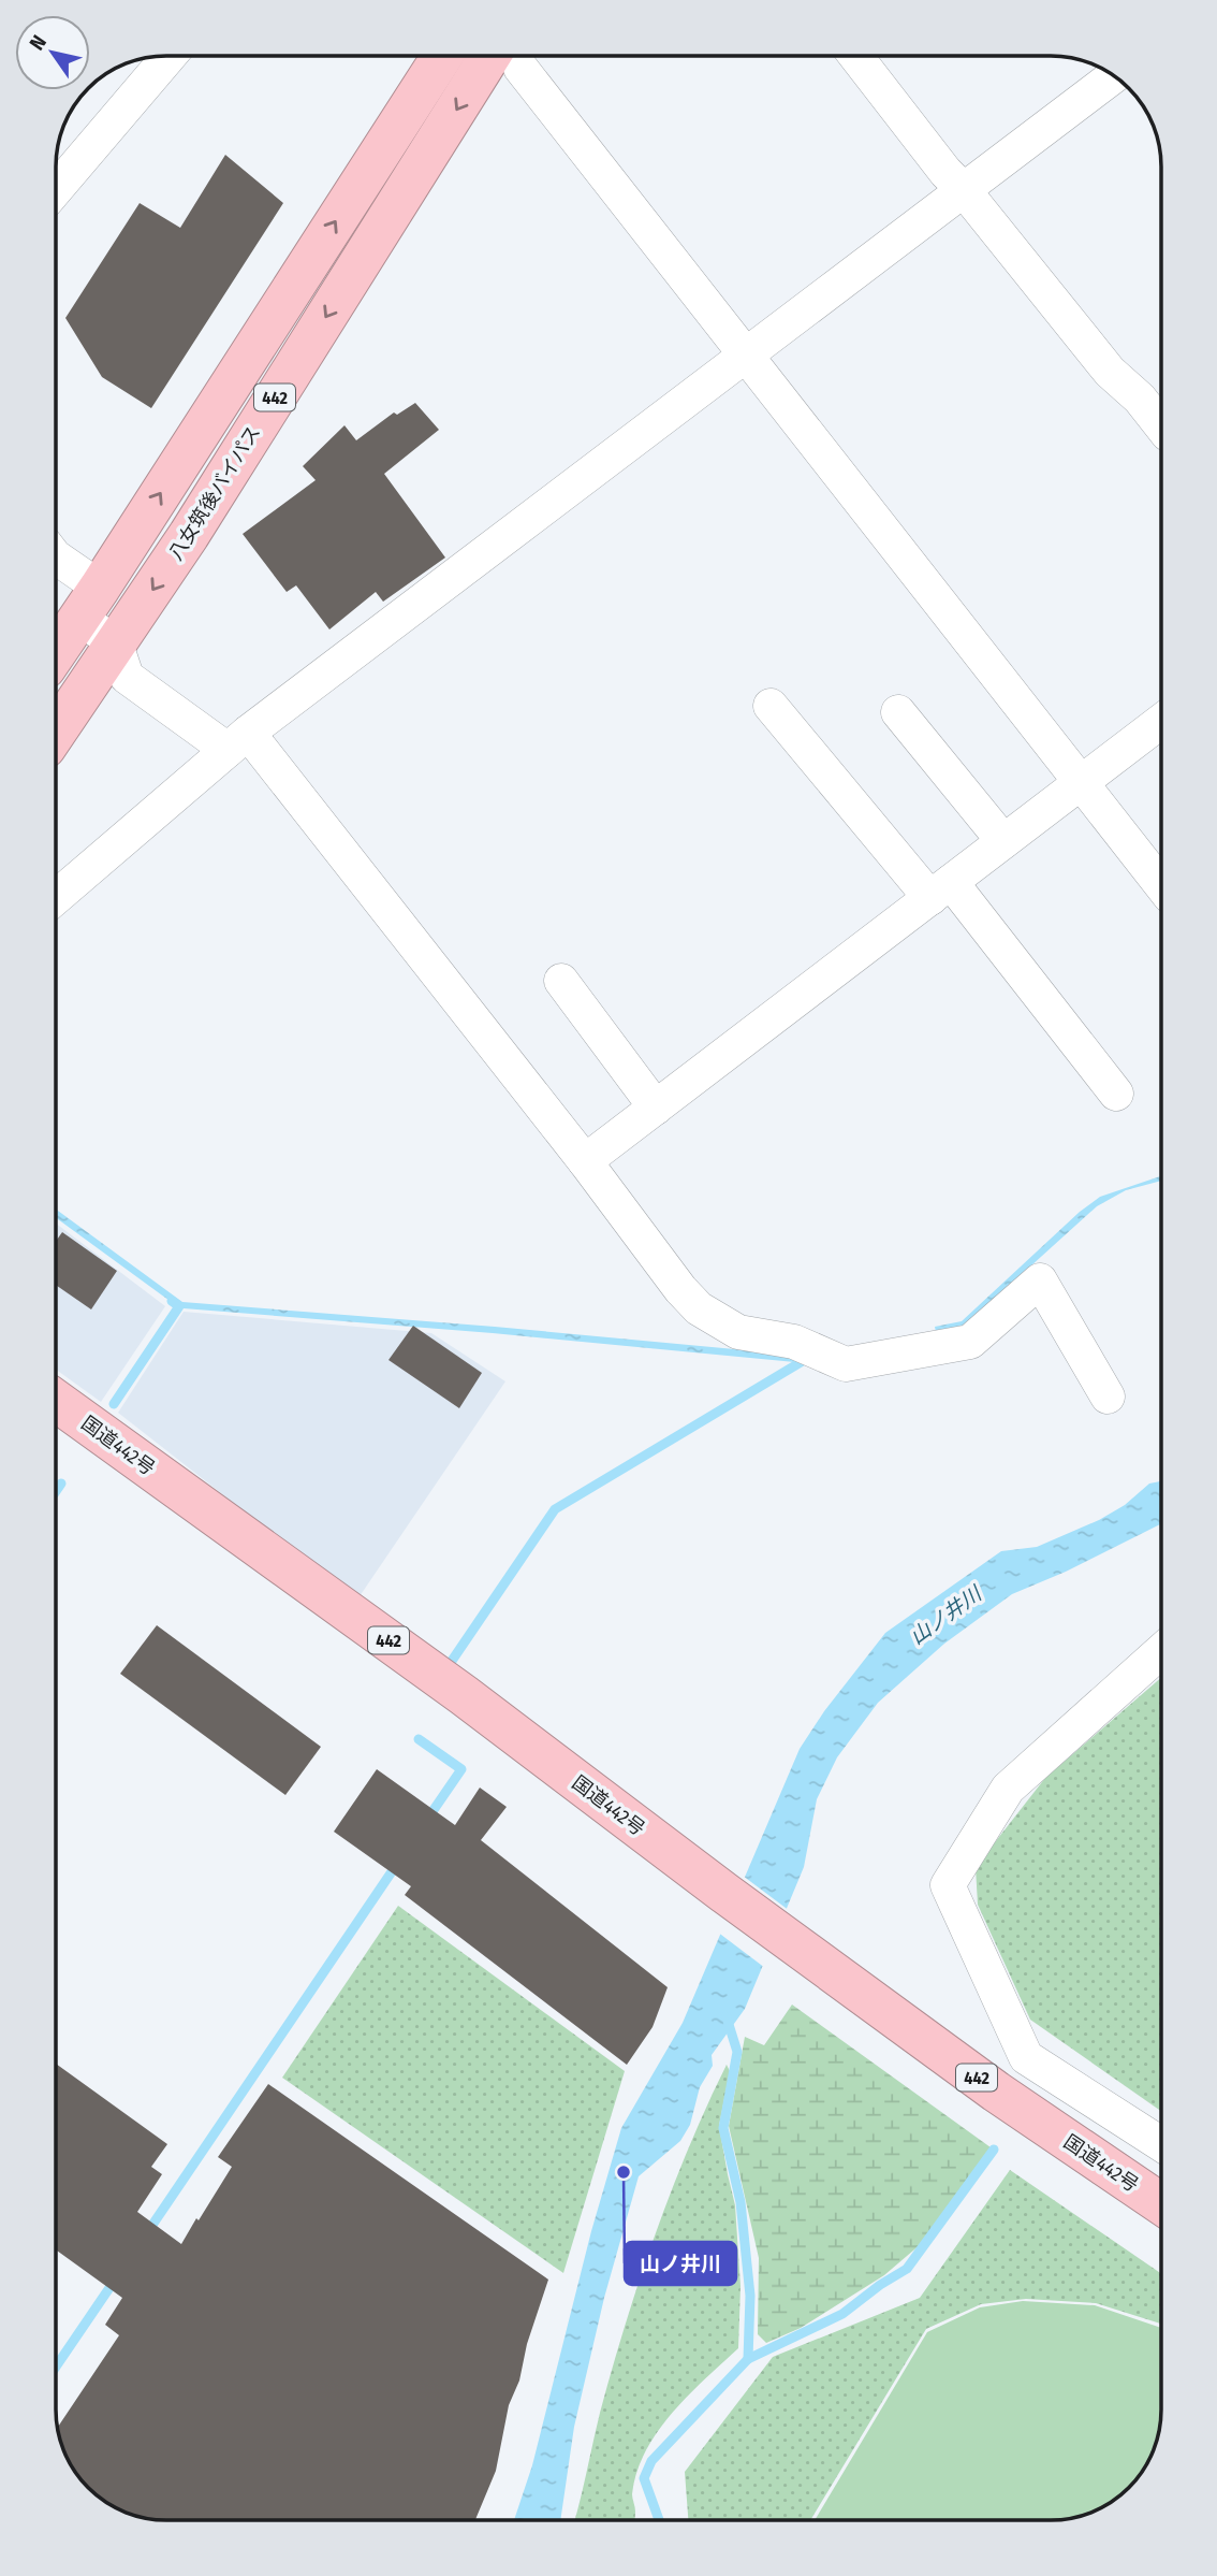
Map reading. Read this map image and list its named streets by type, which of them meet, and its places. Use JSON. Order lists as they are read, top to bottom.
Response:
{
  "streets": {
    "highway": ["442", "八女筑後バイパス", "国道442号"]
  },
  "water": ["山ノ井川"],
  "places": ["山ノ井川"],
  "north": "top left"
}
